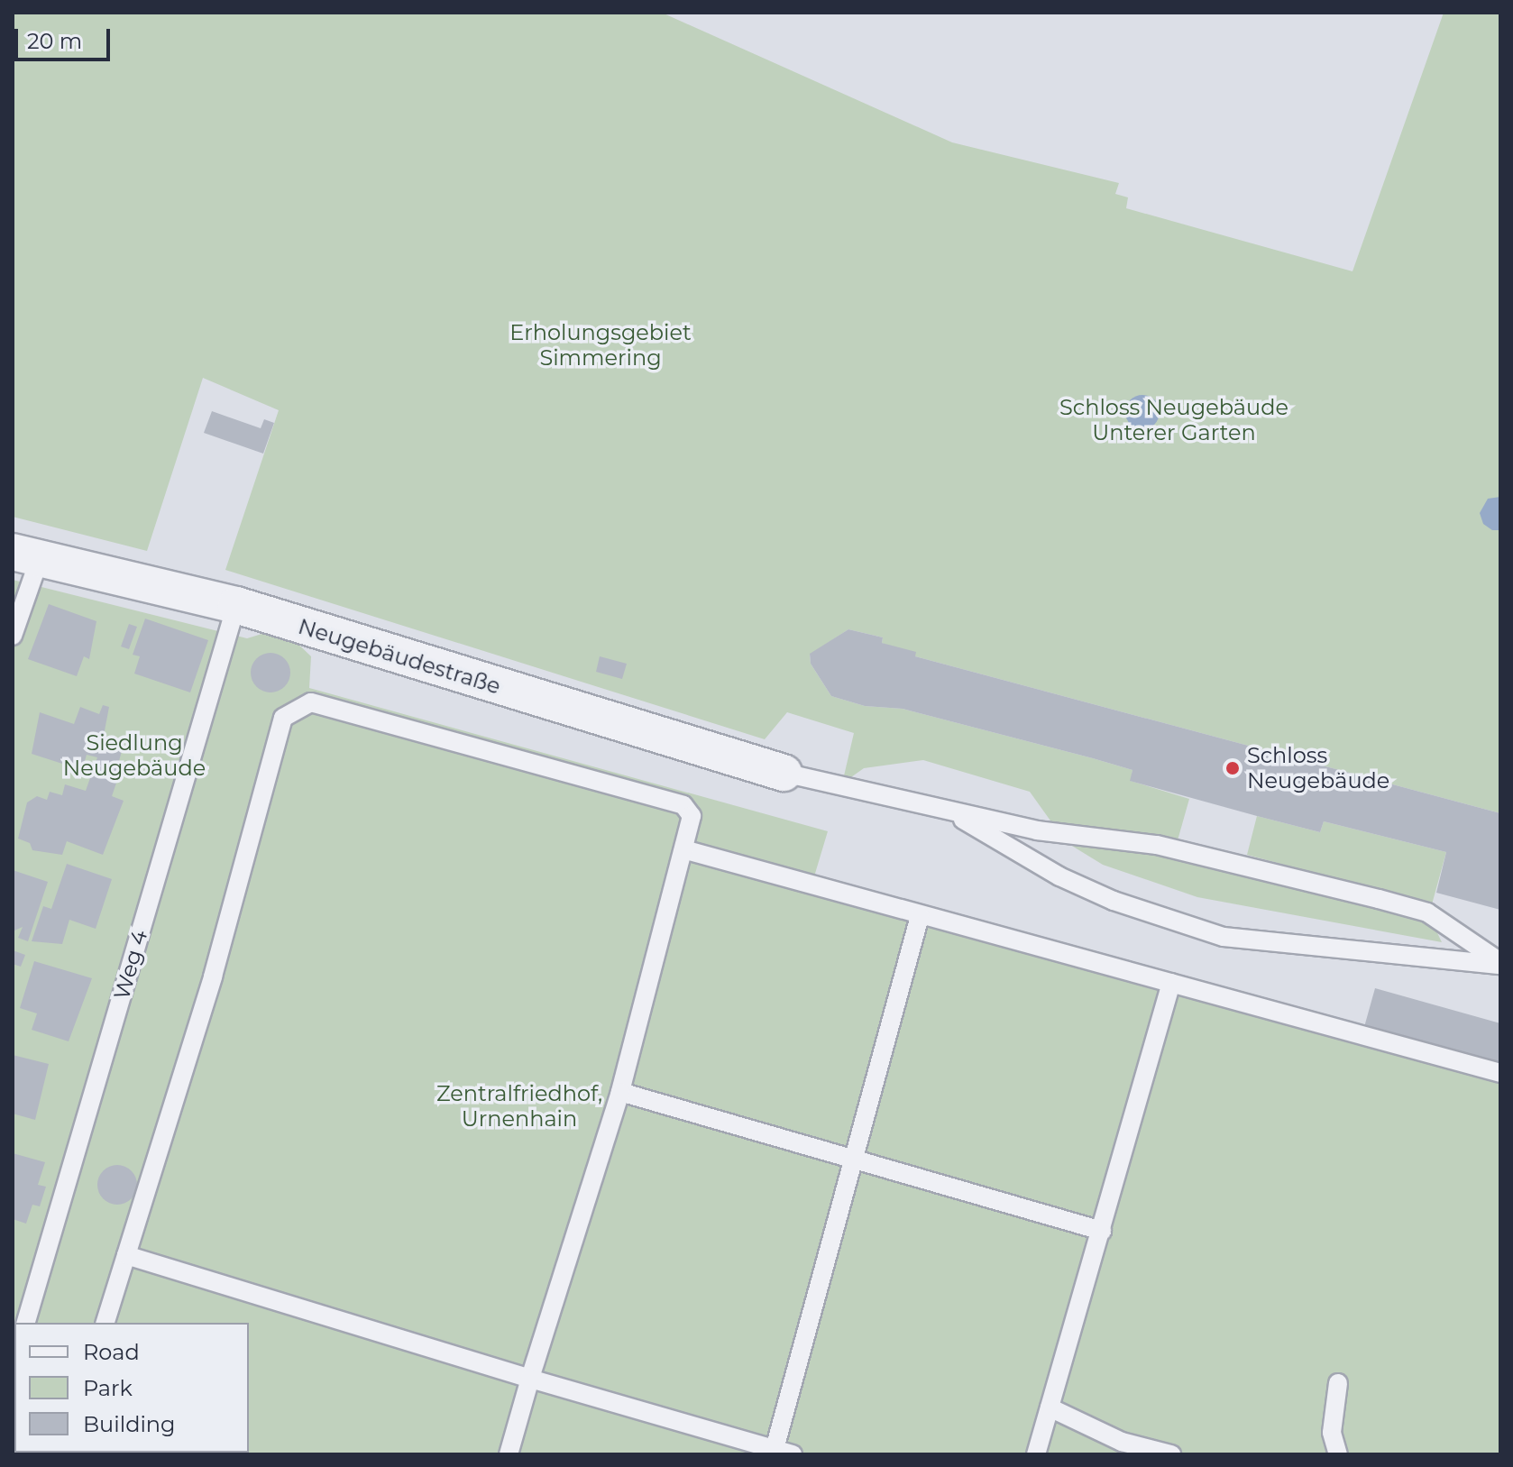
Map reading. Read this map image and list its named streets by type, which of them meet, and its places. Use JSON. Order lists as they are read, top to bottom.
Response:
{
  "streets": {
    "street": ["Neugebäudestraße"],
    "lane": ["Weg 4"]
  },
  "crossings": [
    ["Neugebäudestraße", "Weg 4"]
  ],
  "parks": [
    "Erholungsgebiet Simmering",
    "Schloss Neugebäude Unterer Garten",
    "Siedlung Neugebäude",
    "Zentralfriedhof, Urnenhain"
  ],
  "places": ["Schloss Neugebäude"],
  "legend": ["Road", "Park", "Building"],
  "scale_bar": "20 m"
}
